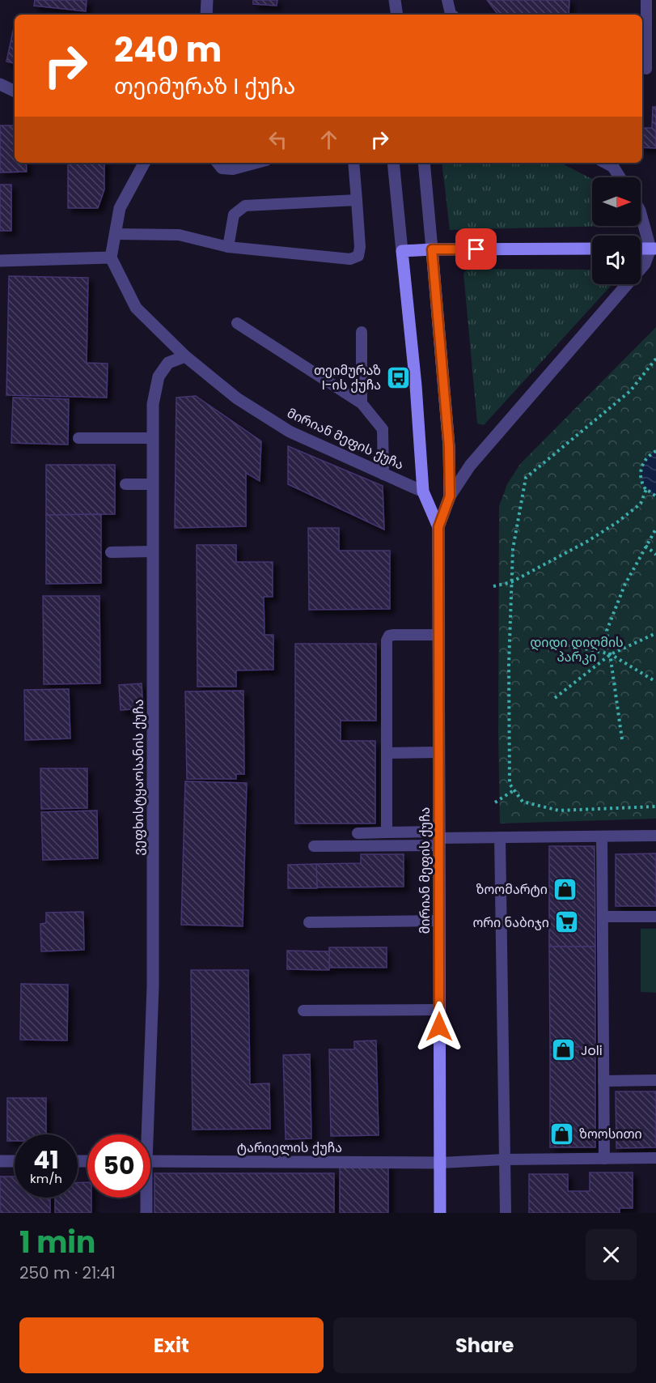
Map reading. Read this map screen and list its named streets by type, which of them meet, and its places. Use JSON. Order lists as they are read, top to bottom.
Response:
{
  "streets": {
    "main road": ["მირიან მეფის ქუჩა"],
    "street": ["ვეფხისტყაოსანის ქუჩა", "ტარიელის ქუჩა"]
  },
  "crossings": [
    ["მირიან მეფის ქუჩა", "ვეფხისტყაოსანის ქუჩა"],
    ["მირიან მეფის ქუჩა", "ტარიელის ქუჩა"]
  ],
  "parks": ["დიდი დიღმის პარკი"],
  "places": {
    "bus stop": ["თეიმურაზ I-ის ქუჩა"],
    "shop": ["ზოომარტი", "Joli", "ზოოსითი"],
    "supermarket": ["ორი ნაბიჯი"]
  },
  "north": "right",
  "page": {
    "turn": ["240 m", "თეიმურაზ I ქუჩა"],
    "speed": "41 km/h",
    "limit": "50",
    "heading": ["1 min", "250 m · 21:41"],
    "buttons": ["Exit", "Share"]
  }
}
